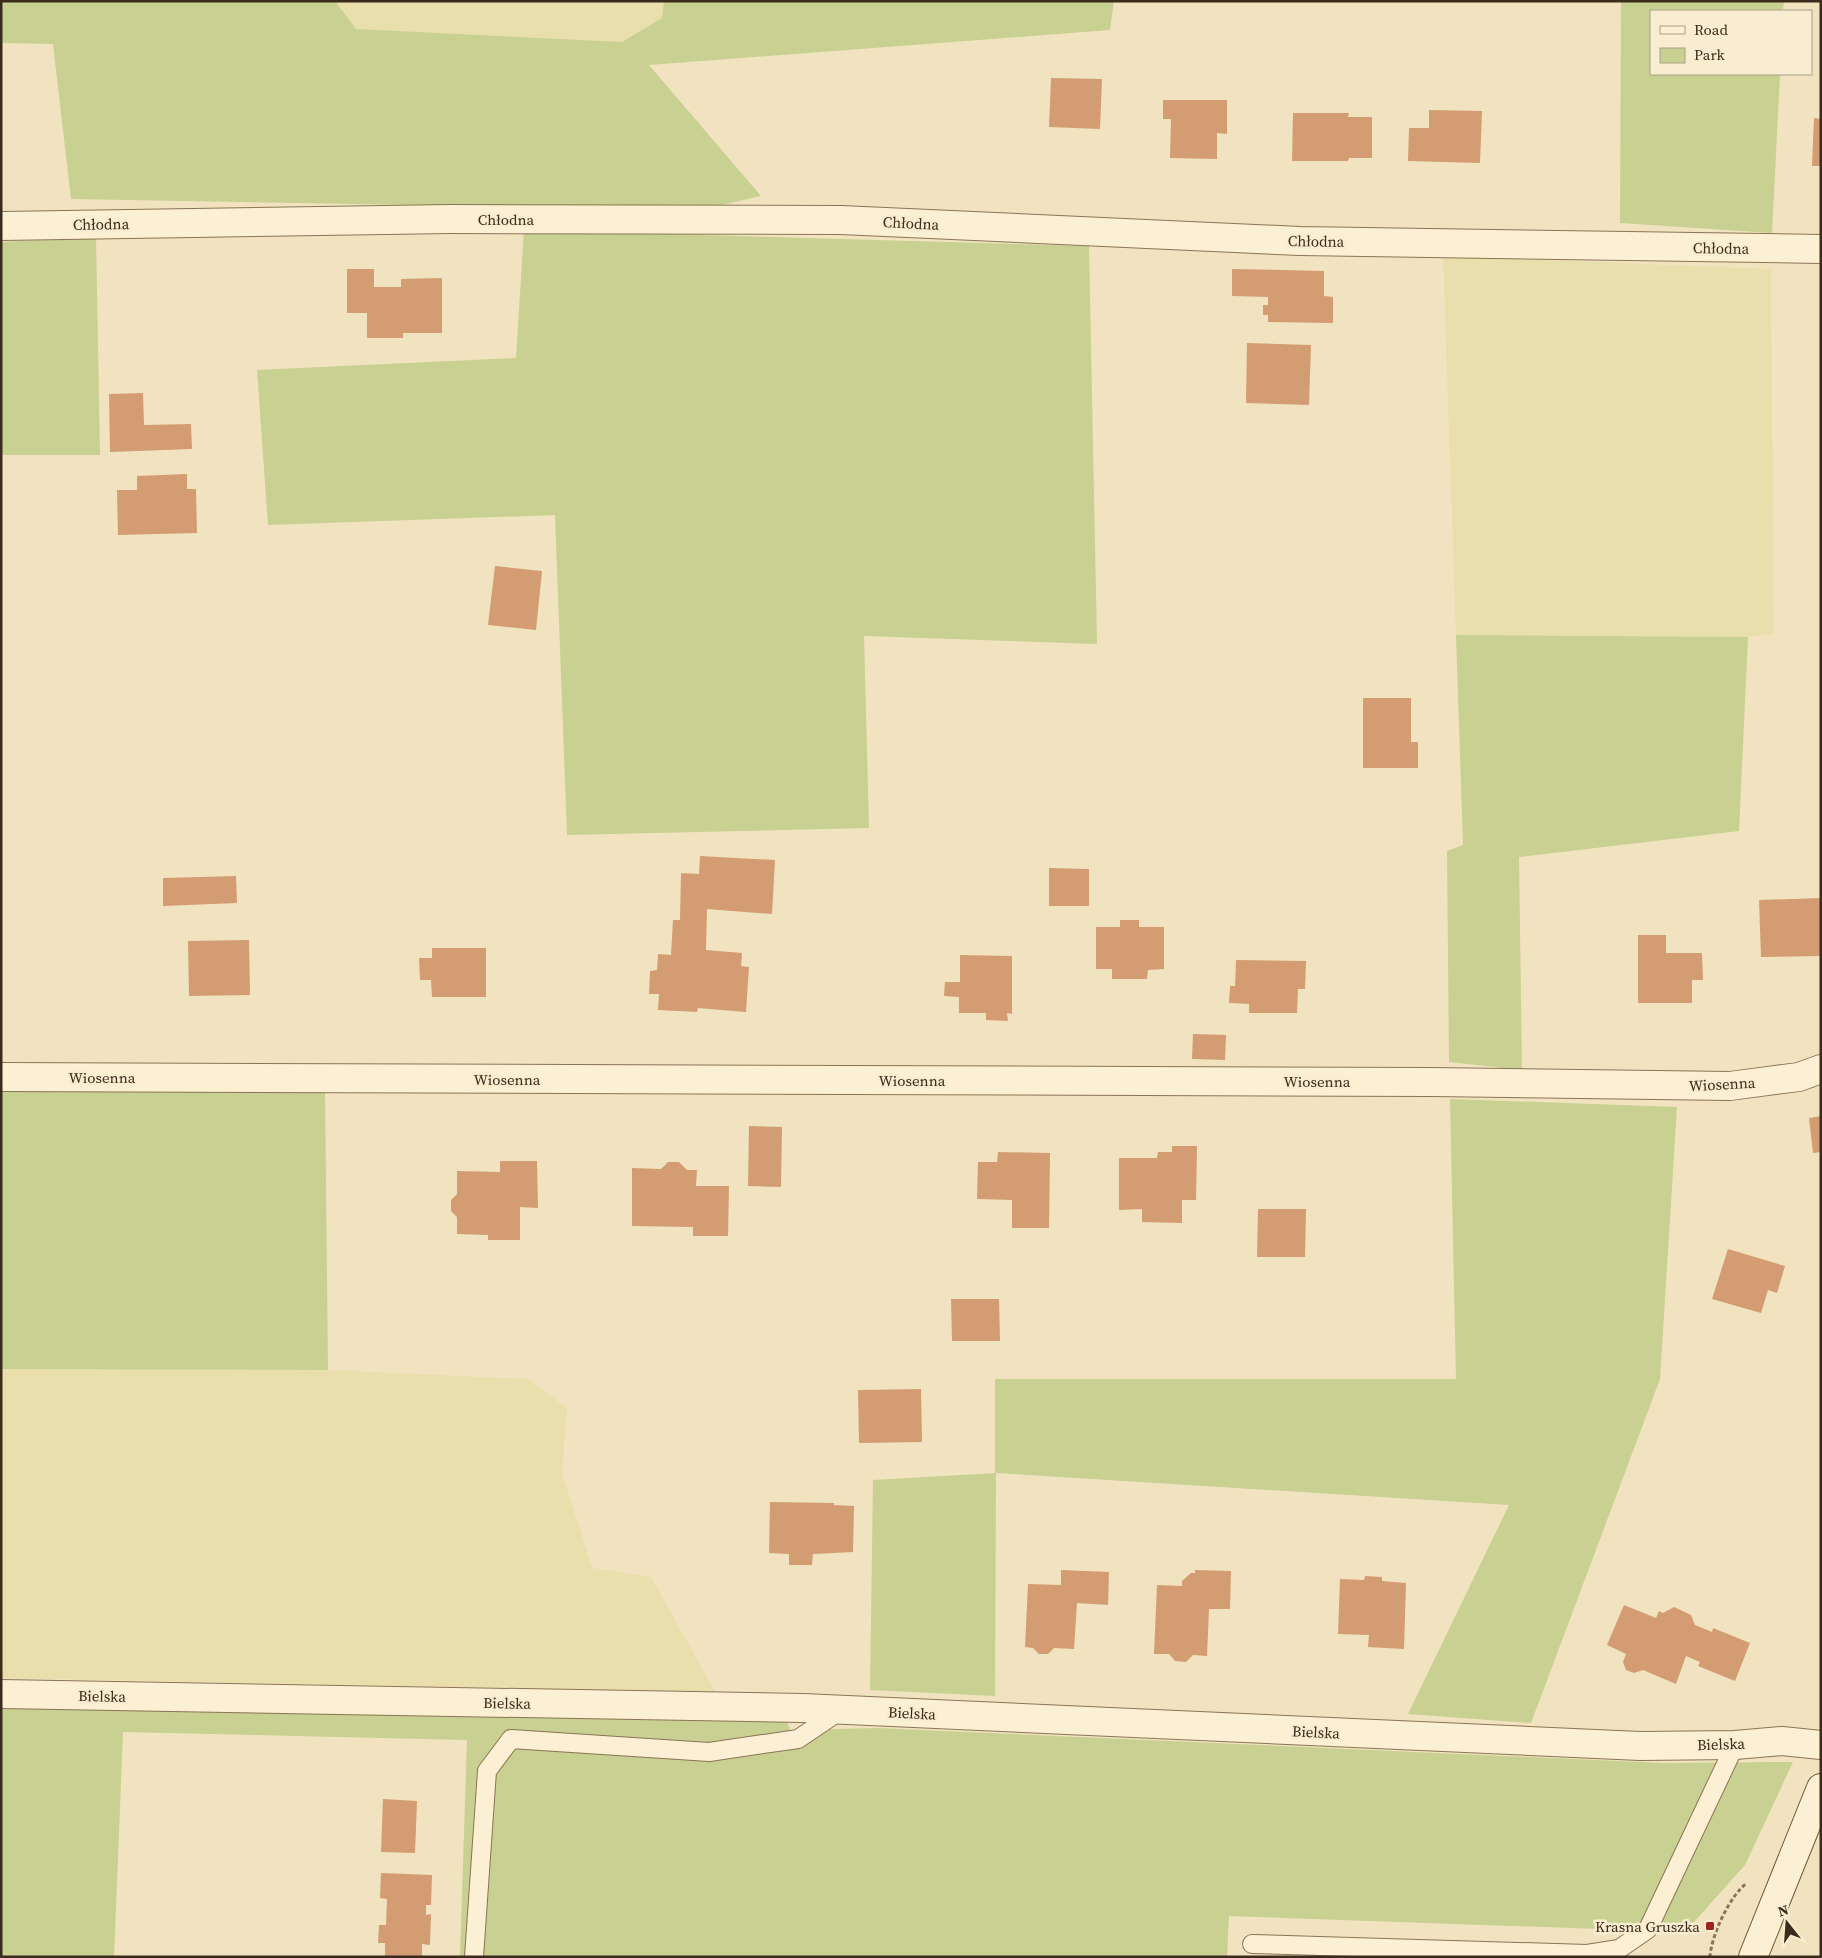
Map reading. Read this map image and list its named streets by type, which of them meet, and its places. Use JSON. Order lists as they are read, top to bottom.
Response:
{
  "streets": {
    "street": ["Chłodna", "Wiosenna", "Bielska"]
  },
  "places": {
    "transit": ["Krasna Gruszka"]
  },
  "legend": ["Road", "Park"],
  "north": "top"
}
